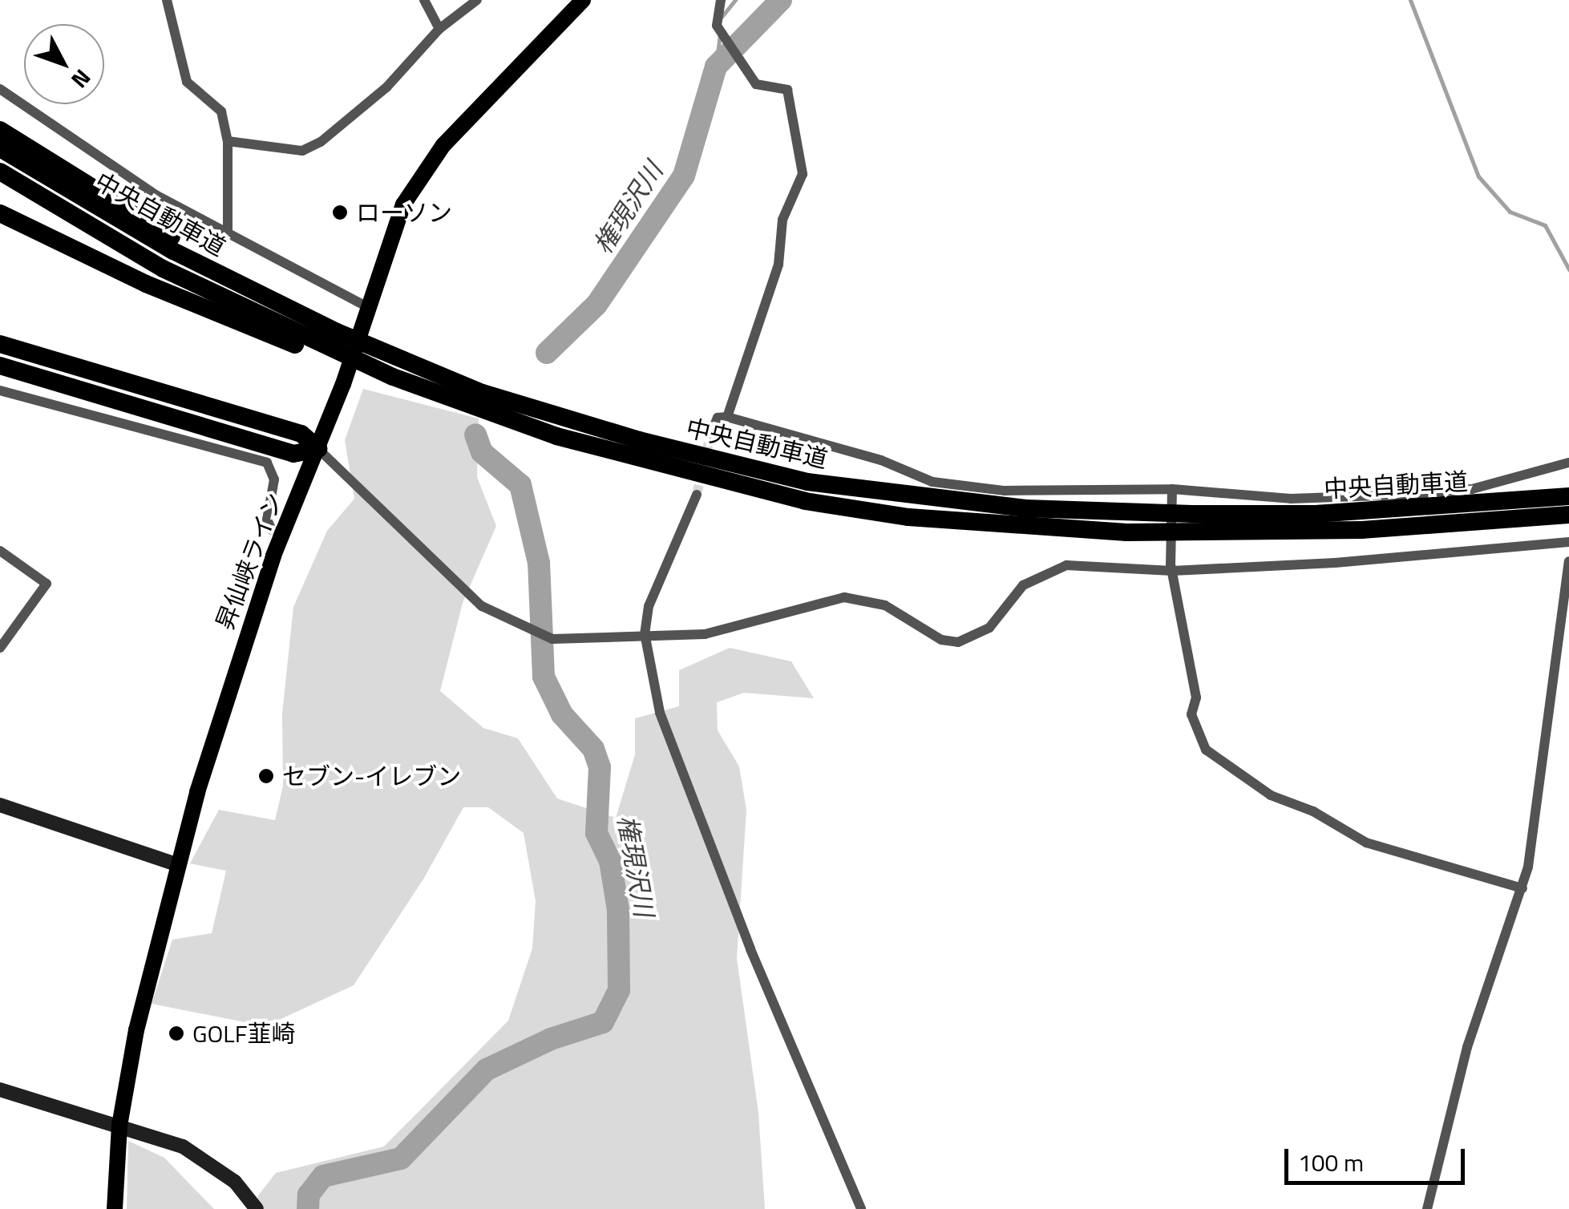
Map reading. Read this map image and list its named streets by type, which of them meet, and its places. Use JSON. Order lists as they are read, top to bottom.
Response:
{
  "streets": {
    "highway": ["中央自動車道"],
    "main road": ["昇仙峡ライン"]
  },
  "water": ["権現沢川"],
  "places": ["ローソン", "セブン-イレブン", "GOLF韮崎"],
  "scale_bar": "100 m",
  "north": "bottom right"
}
